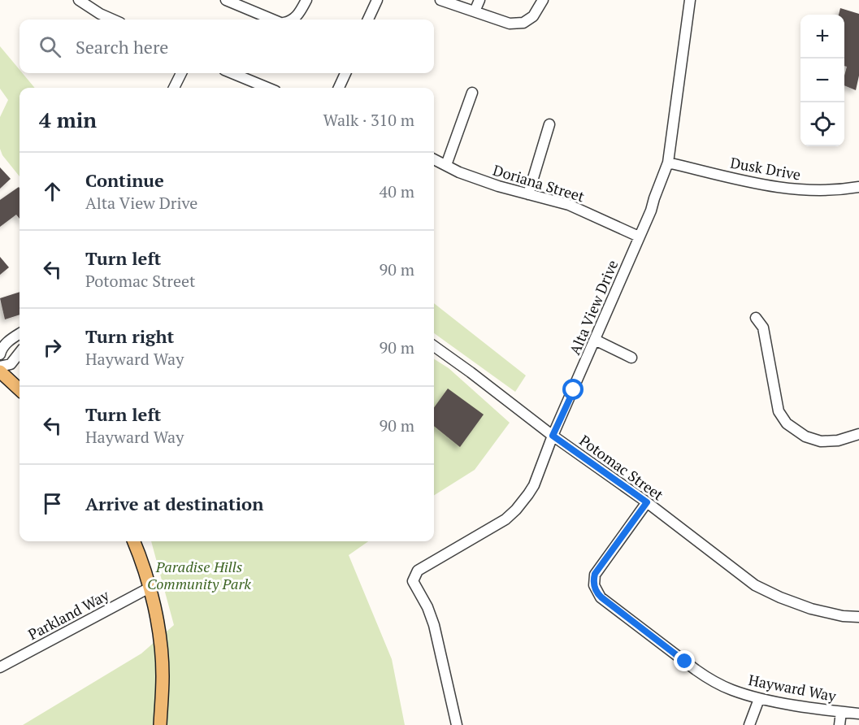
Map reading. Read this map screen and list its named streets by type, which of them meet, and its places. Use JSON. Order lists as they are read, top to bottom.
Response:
{
  "streets": {
    "street": [
      "Dusk Drive",
      "Doriana Street",
      "Alta View Drive",
      "Potomac Street",
      "Parkland Way",
      "Hayward Way"
    ]
  },
  "crossings": [
    ["Dusk Drive", "Alta View Drive"],
    ["Doriana Street", "Alta View Drive"],
    ["Alta View Drive", "Potomac Street"],
    ["Potomac Street", "Hayward Way"]
  ],
  "parks": ["Paradise Hills Community Park"],
  "page": {
    "map_buttons": ["+", "−"],
    "search": "Search here",
    "heading": ["4 min", "Walk · 310 m"],
    "list": [
      ["Continue", "Alta View Drive", "40 m"],
      ["Turn left", "Potomac Street", "90 m"],
      ["Turn right", "Hayward Way", "90 m"],
      ["Turn left", "Hayward Way", "90 m"],
      "Arrive at destination"
    ]
  }
}
